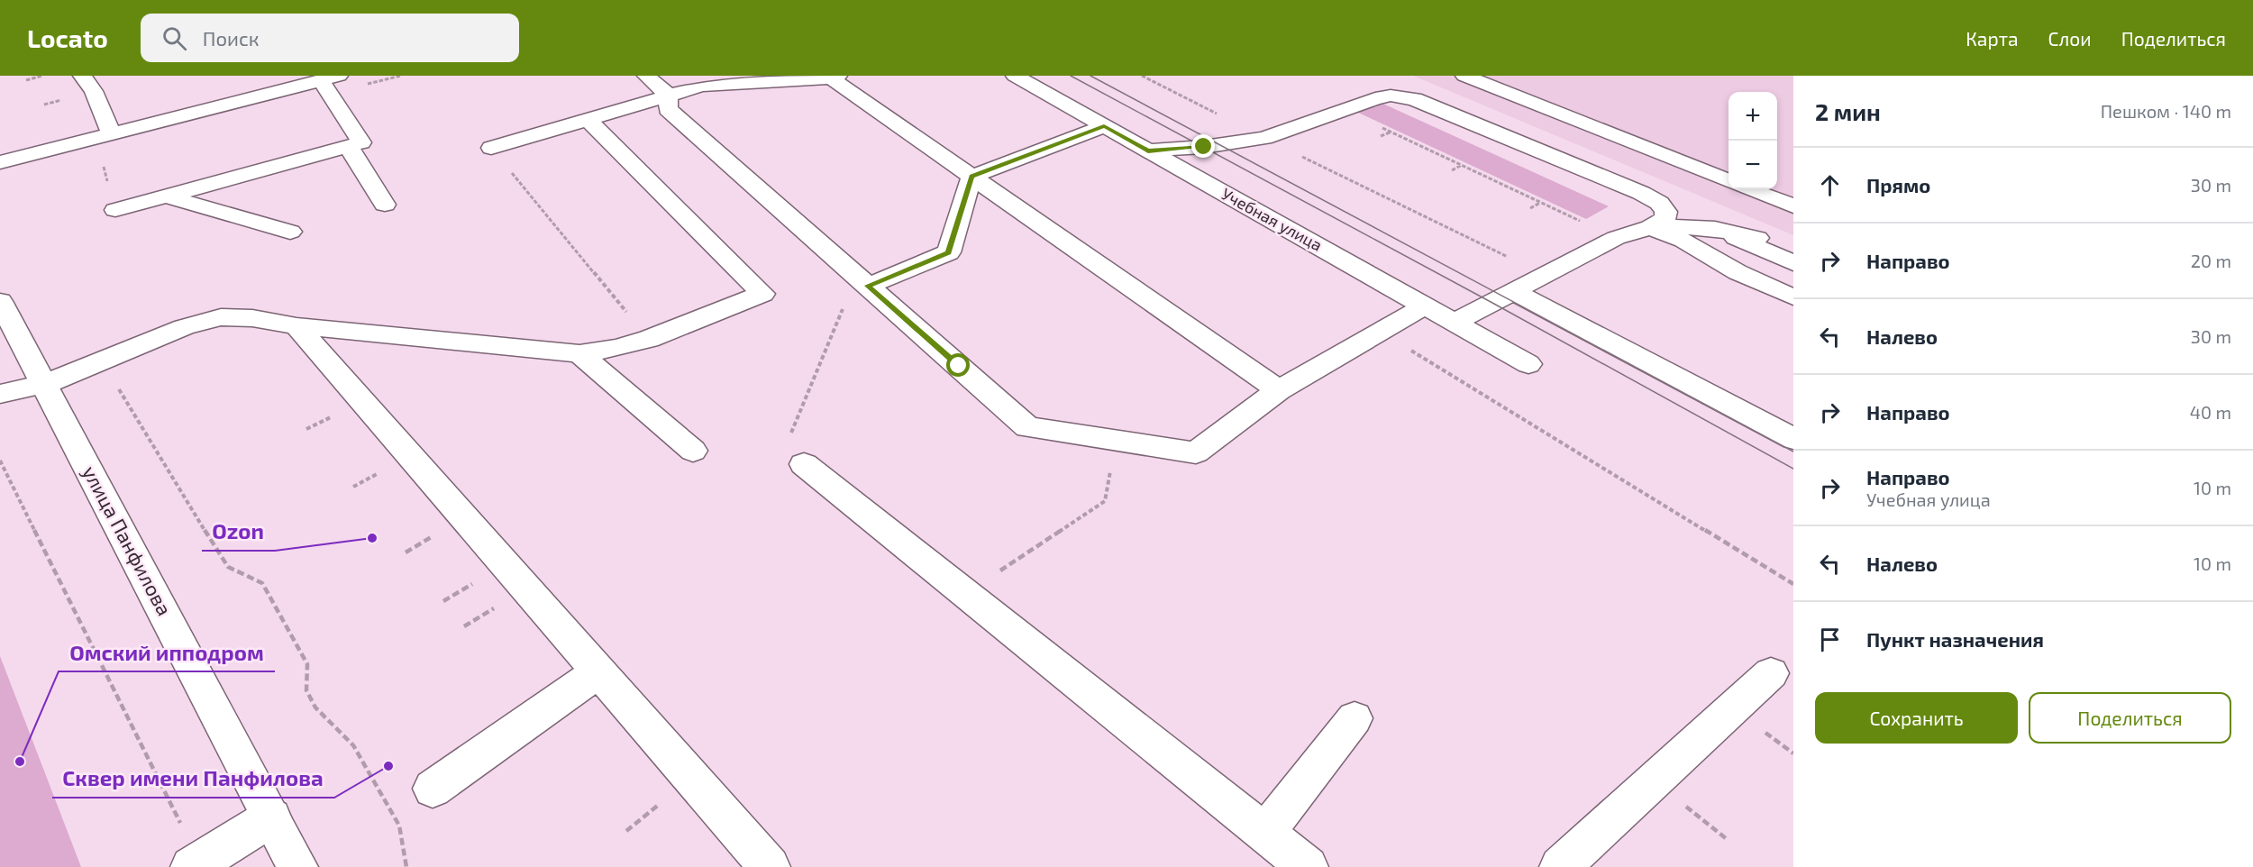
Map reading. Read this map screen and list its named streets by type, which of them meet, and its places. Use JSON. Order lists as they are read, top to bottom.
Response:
{
  "streets": {
    "street": ["Учебная улица", "улица Панфилова"]
  },
  "places": ["Ozon", "Омский ипподром", "Сквер имени Панфилова"],
  "page": {
    "header": "Locato",
    "search": "Поиск",
    "nav": ["Карта", "Слои", "Поделиться"],
    "heading": ["2 мин", "Пешком · 140 m"],
    "map_buttons": ["+", "−"],
    "list": [
      ["Прямо", "30 m"],
      ["Направо", "20 m"],
      ["Налево", "30 m"],
      ["Направо", "40 m"],
      ["Направо", "Учебная улица", "10 m"],
      ["Налево", "10 m"],
      "Пункт назначения"
    ],
    "buttons": ["Сохранить", "Поделиться"]
  }
}
